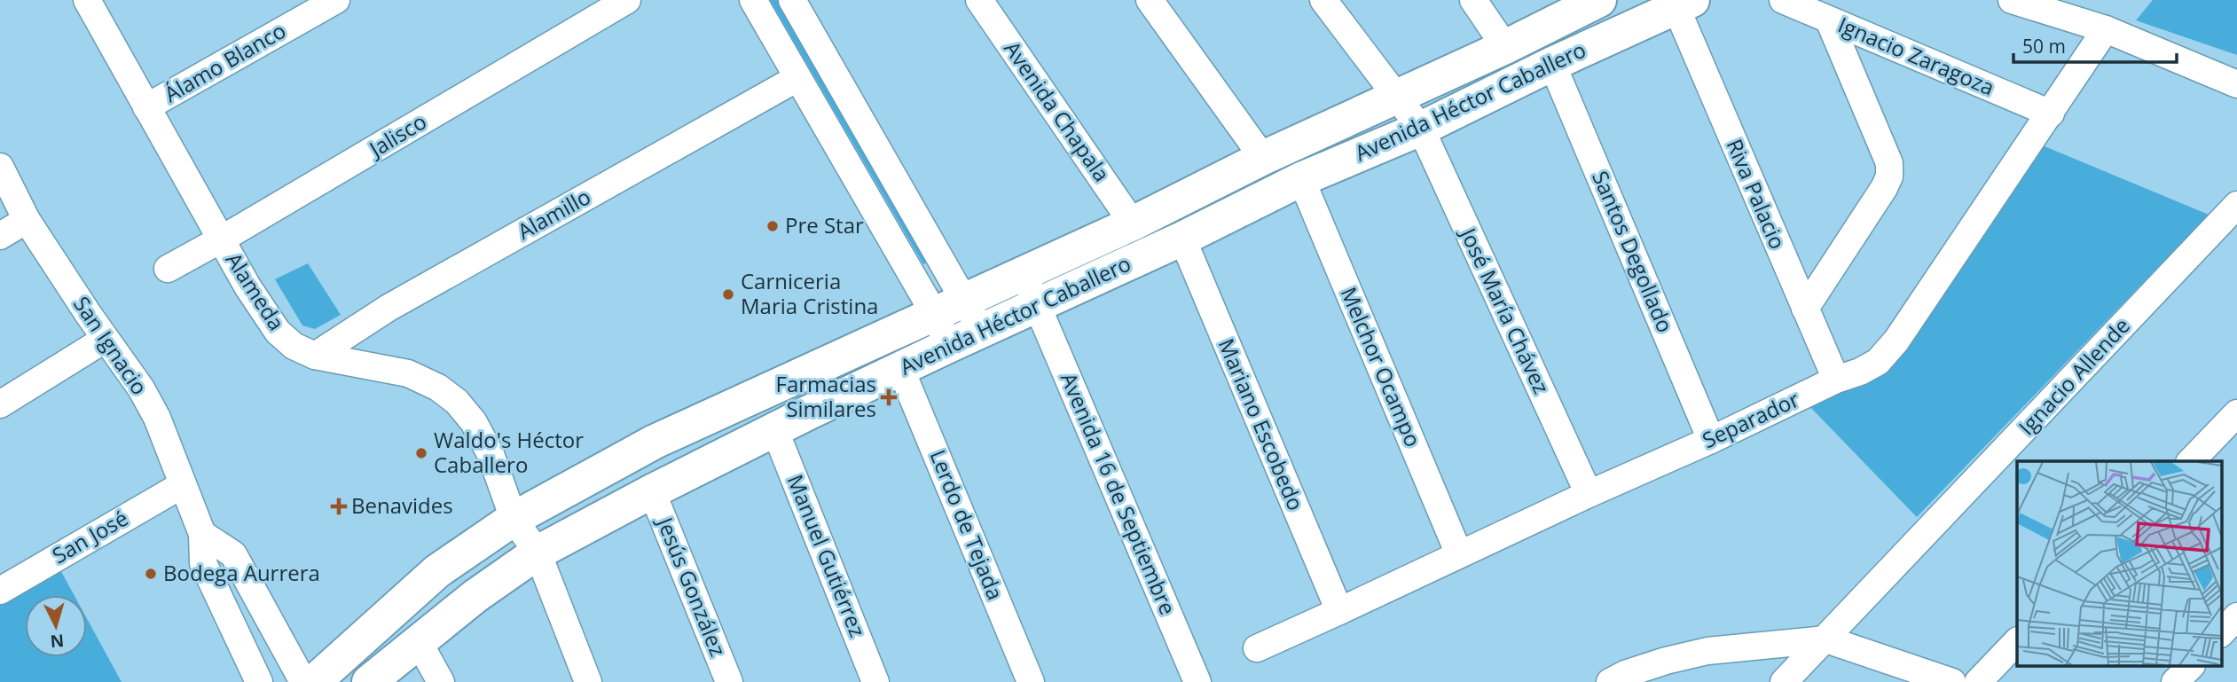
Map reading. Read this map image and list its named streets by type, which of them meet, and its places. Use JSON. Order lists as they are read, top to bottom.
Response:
{
  "streets": {
    "main road": ["Avenida Héctor Caballero"],
    "street": [
      "Ignacio Zaragoza",
      "Álamo Blanco",
      "Avenida Chapala",
      "Jalisco",
      "Riva Palacio",
      "Alamillo",
      "Santos Degollado",
      "Alameda",
      "José María Chávez",
      "San Ignacio",
      "Melchor Ocampo",
      "Ignacio Allende",
      "Separador",
      "Mariano Escobedo",
      "Avenida 16 de Septiembre",
      "Lerdo de Tejada",
      "San José",
      "Manuel Gutiérrez",
      "Jesús González"
    ]
  },
  "crossings": [
    ["Ignacio Zaragoza", "Separador"],
    ["Álamo Blanco", "Alameda"],
    ["Avenida Héctor Caballero", "Avenida Chapala"],
    ["Avenida Héctor Caballero", "Riva Palacio"],
    ["Avenida Héctor Caballero", "Santos Degollado"],
    ["Avenida Héctor Caballero", "Alameda"],
    ["Avenida Héctor Caballero", "José María Chávez"],
    ["Avenida Héctor Caballero", "Melchor Ocampo"],
    ["Avenida Héctor Caballero", "Mariano Escobedo"],
    ["Avenida Héctor Caballero", "Avenida 16 de Septiembre"],
    ["Avenida Héctor Caballero", "Lerdo de Tejada"],
    ["Avenida Héctor Caballero", "Manuel Gutiérrez"],
    ["Avenida Héctor Caballero", "Jesús González"],
    ["Jalisco", "Alameda"],
    ["Riva Palacio", "Separador"],
    ["Alamillo", "Alameda"],
    ["Santos Degollado", "Separador"],
    ["José María Chávez", "Separador"],
    ["San Ignacio", "San José"],
    ["Melchor Ocampo", "Separador"],
    ["Separador", "Mariano Escobedo"]
  ],
  "places": {
    "other": [
      "Pre Star",
      "Carniceria Maria Cristina",
      "Waldo's Héctor Caballero",
      "Bodega Aurrera"
    ],
    "health": ["Farmacias Similares", "Benavides"]
  },
  "scale_bar": "50 m",
  "north": "bottom"
}
